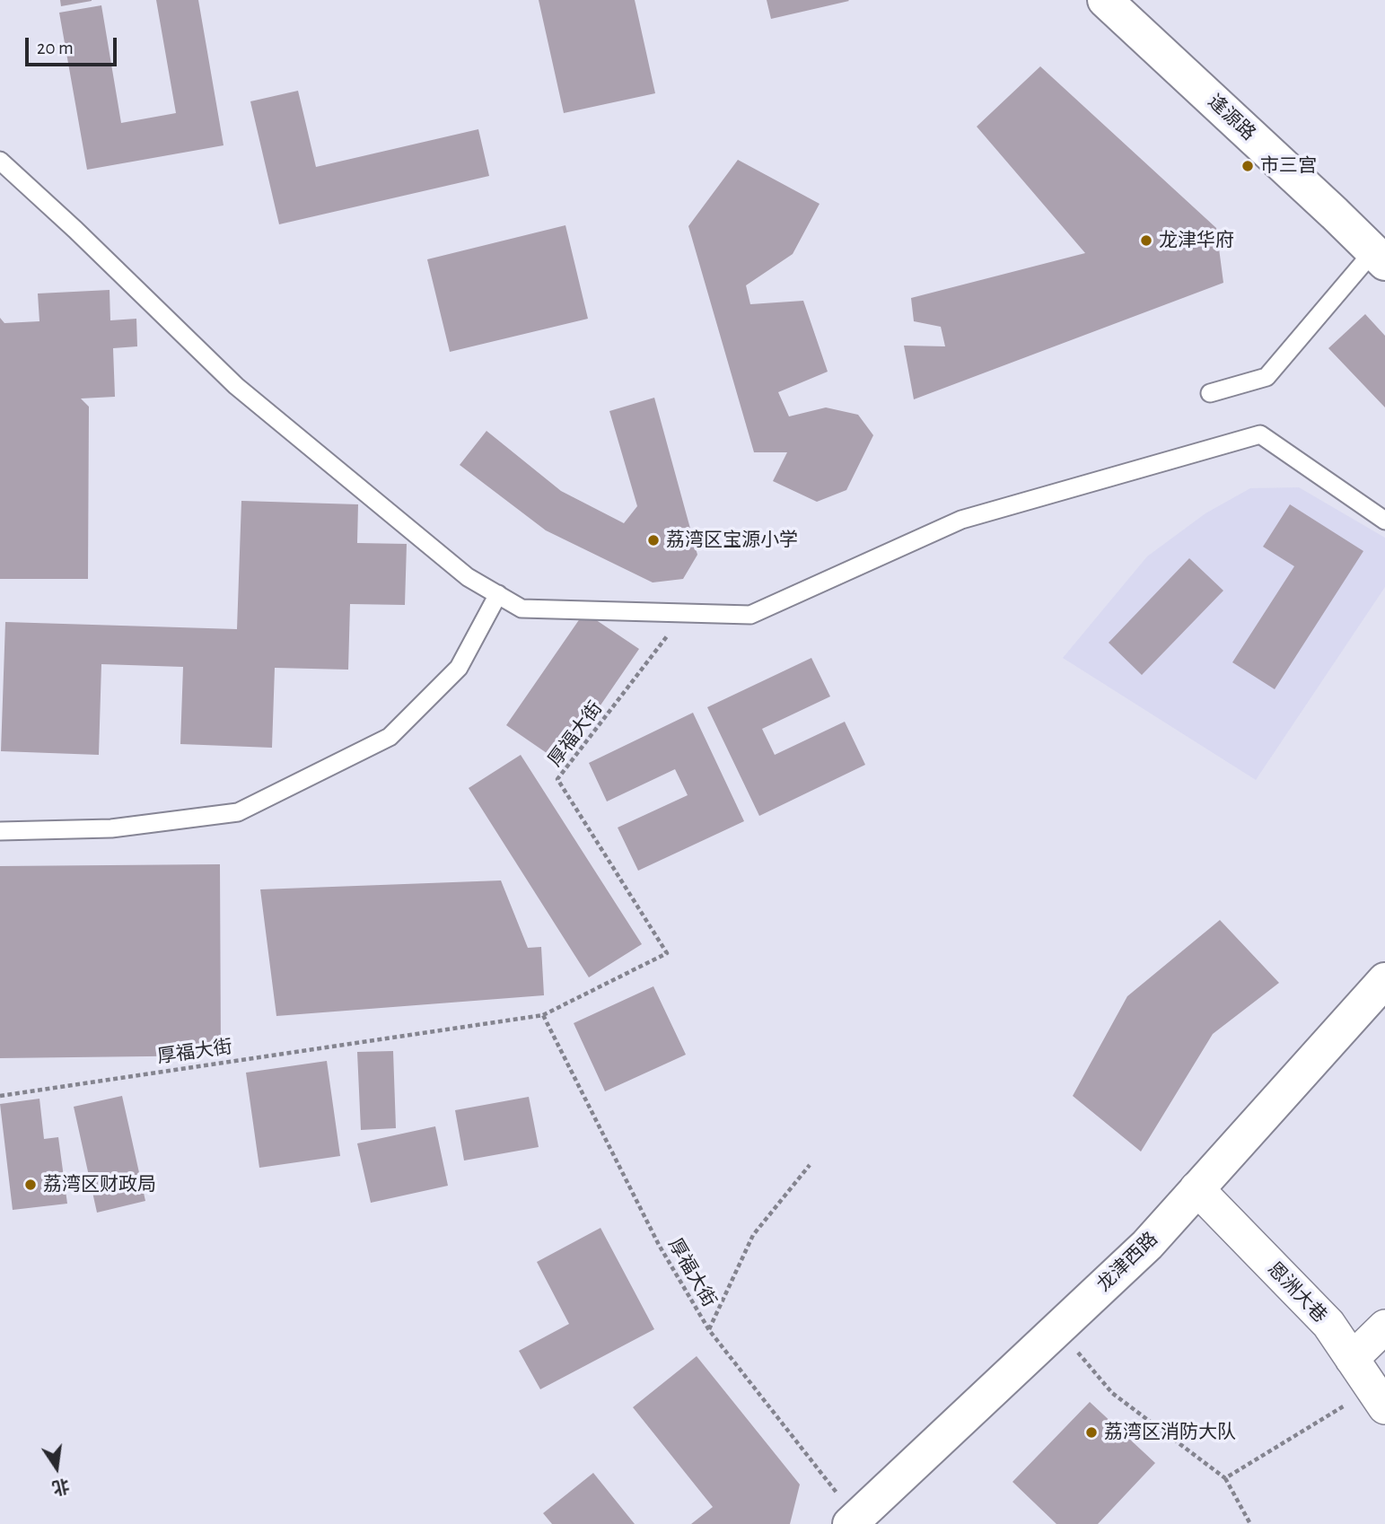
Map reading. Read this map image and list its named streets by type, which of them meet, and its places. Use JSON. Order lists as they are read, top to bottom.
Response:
{
  "streets": {
    "street": ["逢源路", "龙津西路", "恩洲大巷"],
    "path": ["厚福大街"]
  },
  "crossings": [
    ["厚福大街", "龙津西路"],
    ["龙津西路", "恩洲大巷"]
  ],
  "places": [
    "市三宫",
    "龙津华府",
    "荔湾区宝源小学",
    "荔湾区财政局",
    "荔湾区消防大队"
  ],
  "scale_bar": "20 m",
  "north": "bottom"
}
